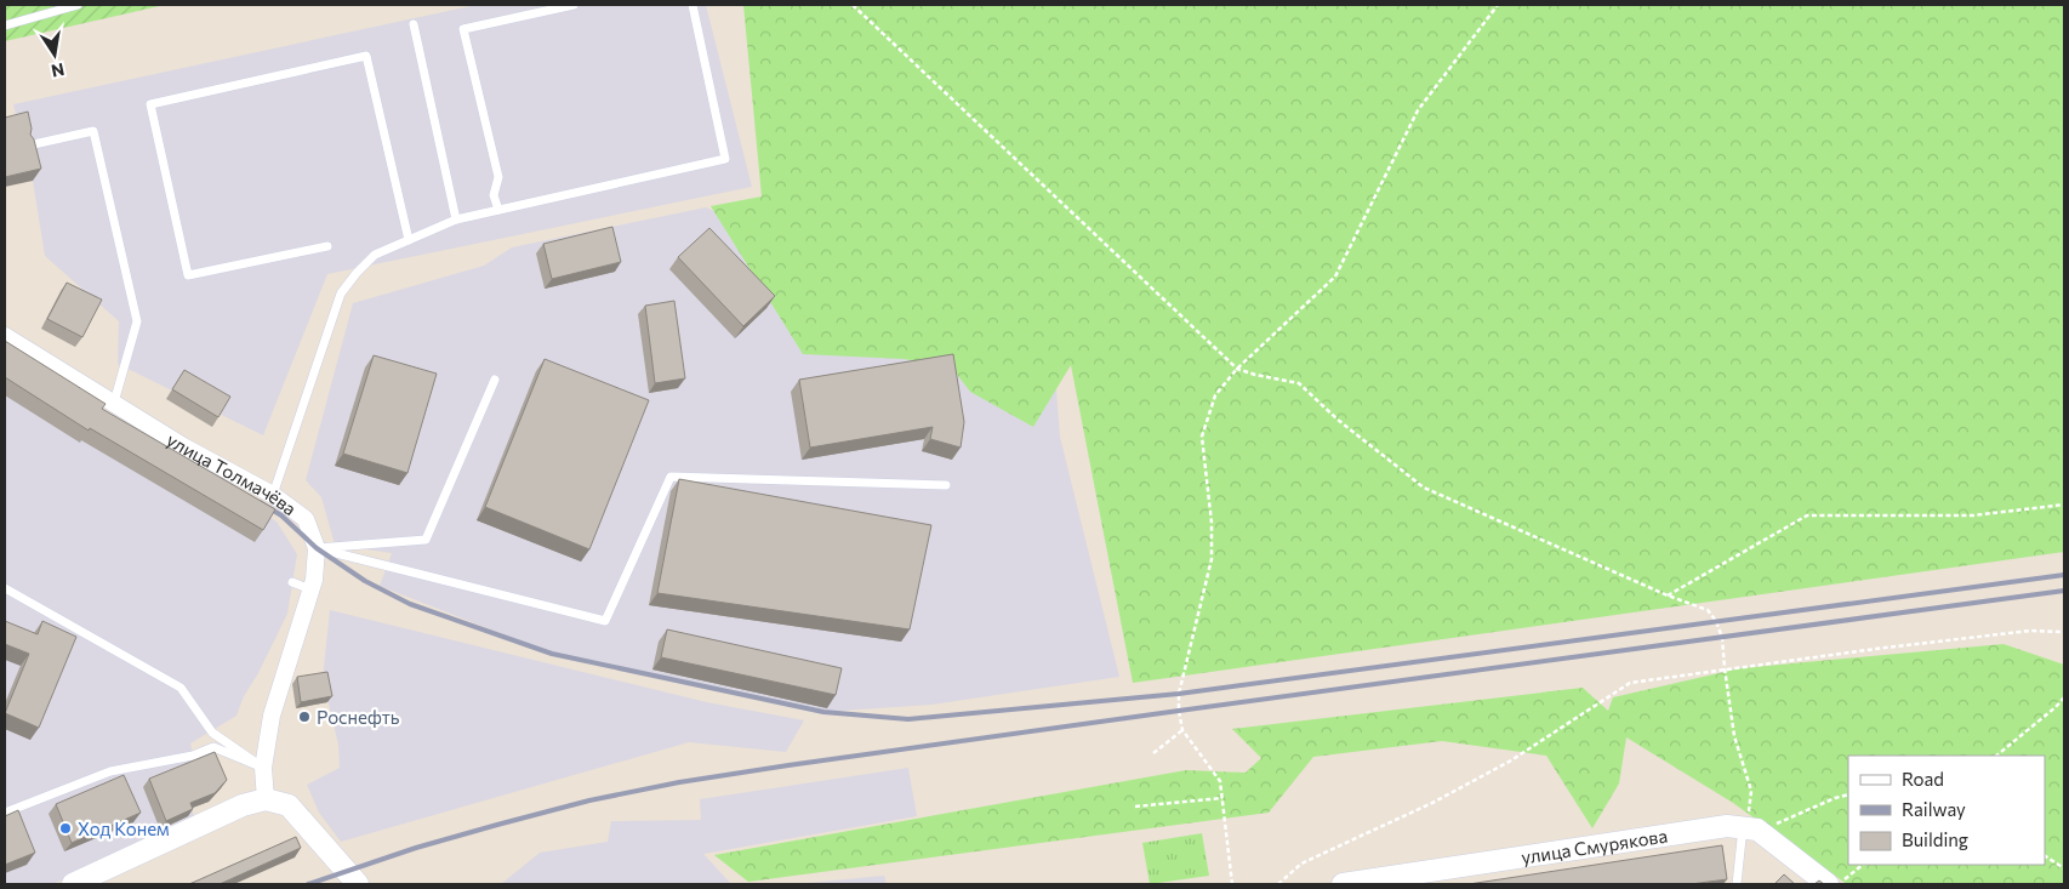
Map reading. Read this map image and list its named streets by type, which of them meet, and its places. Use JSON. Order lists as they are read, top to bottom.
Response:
{
  "streets": {
    "street": ["улица Толмачёва", "улица Смурякова"]
  },
  "places": ["Роснефть", "Ход Конем"],
  "legend": ["Road", "Railway", "Building"],
  "north": "bottom"
}
